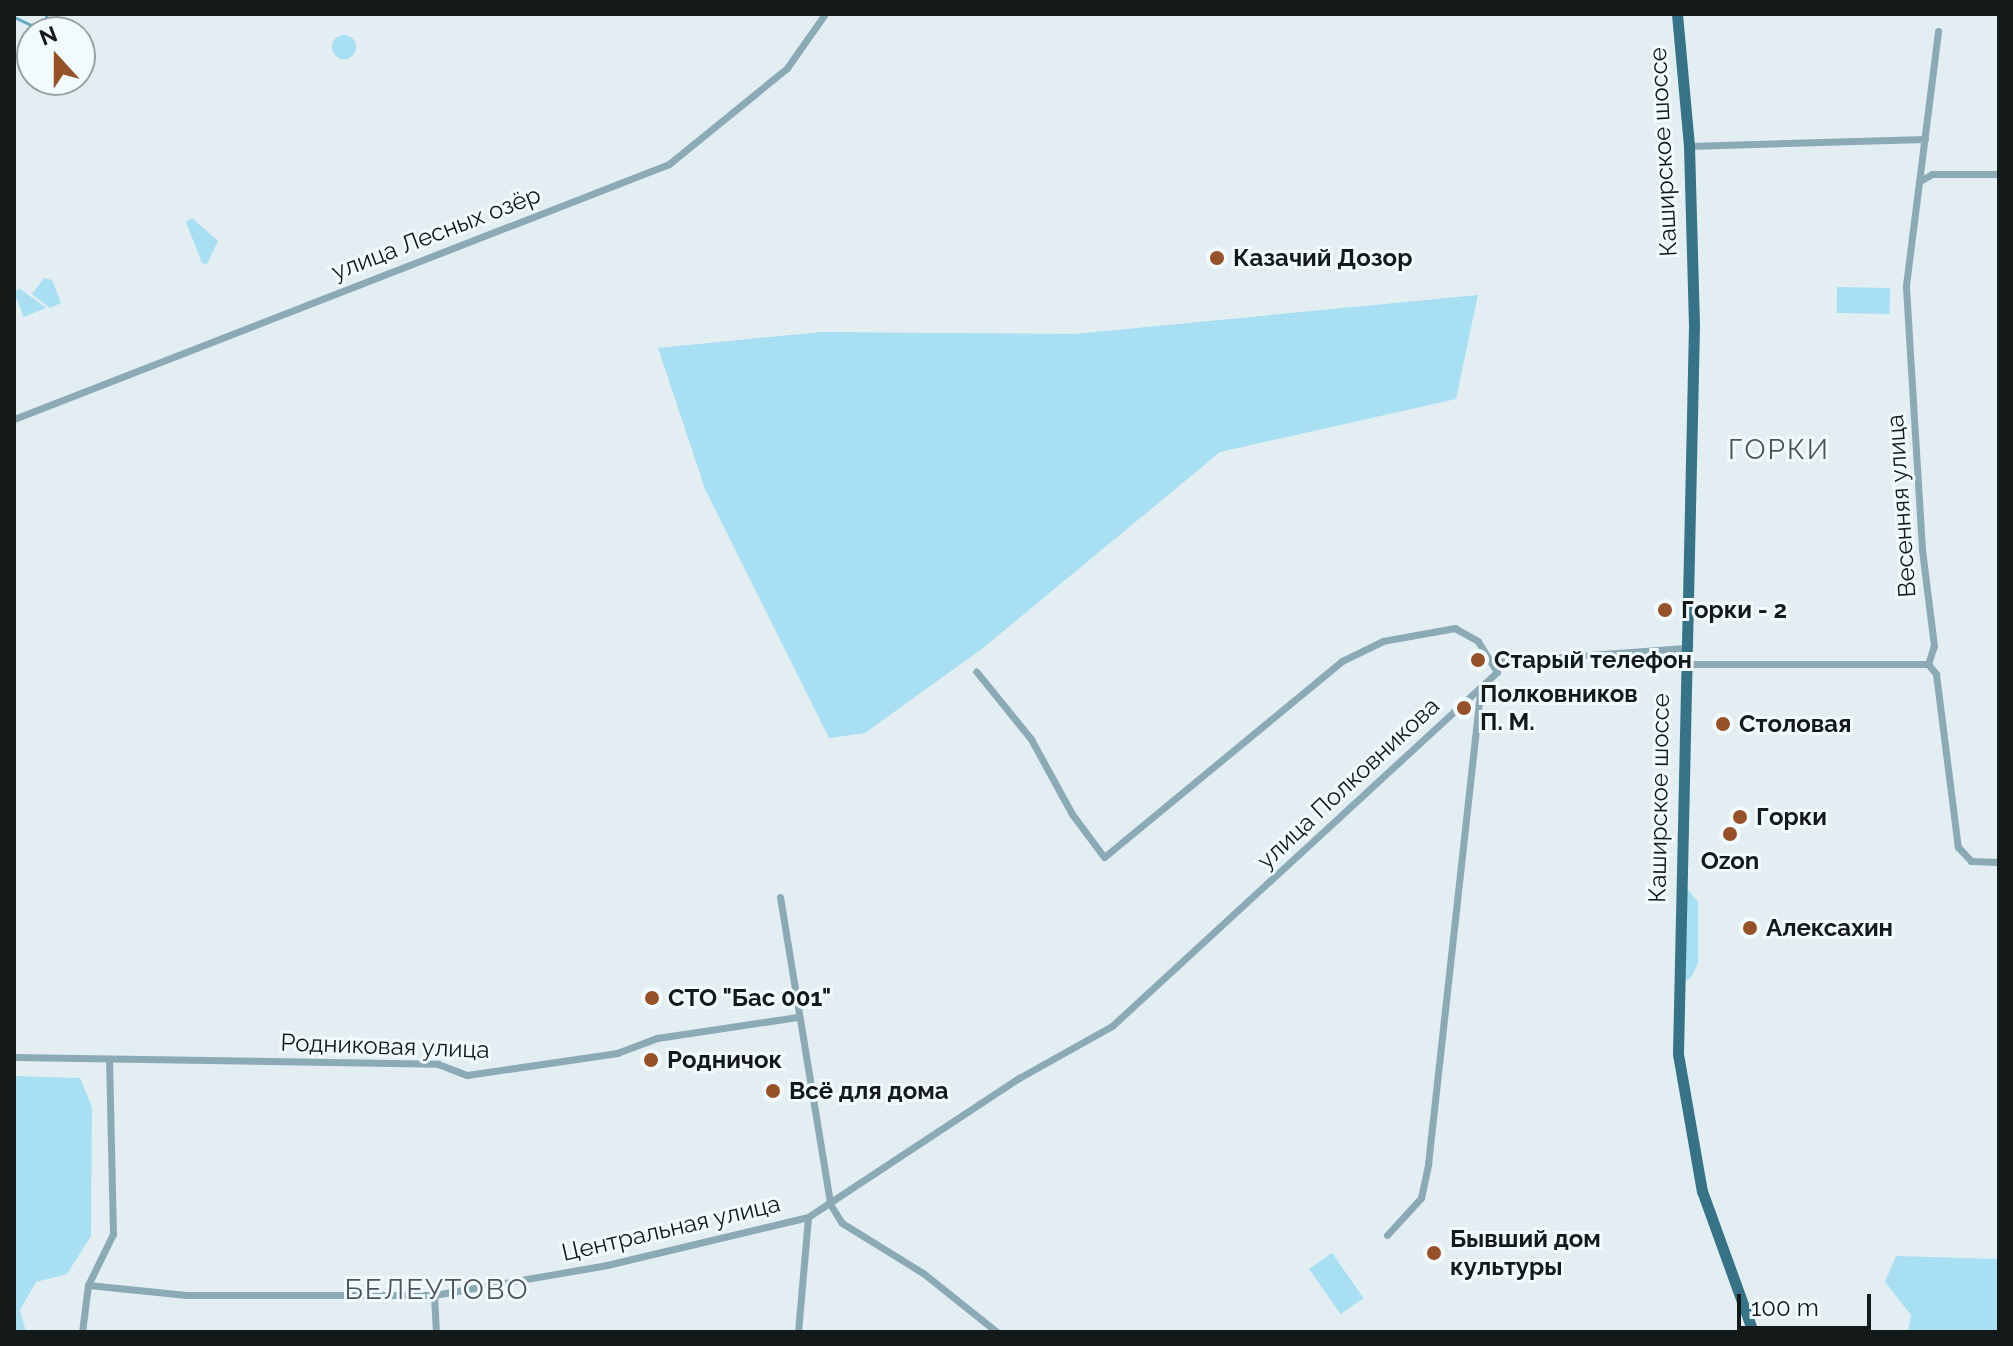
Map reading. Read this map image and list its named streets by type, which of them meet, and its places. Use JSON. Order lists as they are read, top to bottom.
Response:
{
  "streets": {
    "main road": ["Каширское шоссе"],
    "street": [
      "улица Лесных озёр",
      "Весенняя улица",
      "улица Полковникова",
      "Родниковая улица",
      "Центральная улица"
    ]
  },
  "crossings": [
    ["улица Полковникова", "Центральная улица"]
  ],
  "districts": ["ГОРКИ", "БЕЛЕУТОВО"],
  "places": [
    "Казачий Дозор",
    "Горки - 2",
    "Старый телефон",
    "Полковников П. М.",
    "Столовая",
    "Горки",
    "Ozon",
    "Алексахин",
    "СТО \"Бас 001\"",
    "Родничок",
    "Всё для дома",
    "Бывший дом культуры"
  ],
  "scale_bar": "100 m",
  "north": "top"
}
